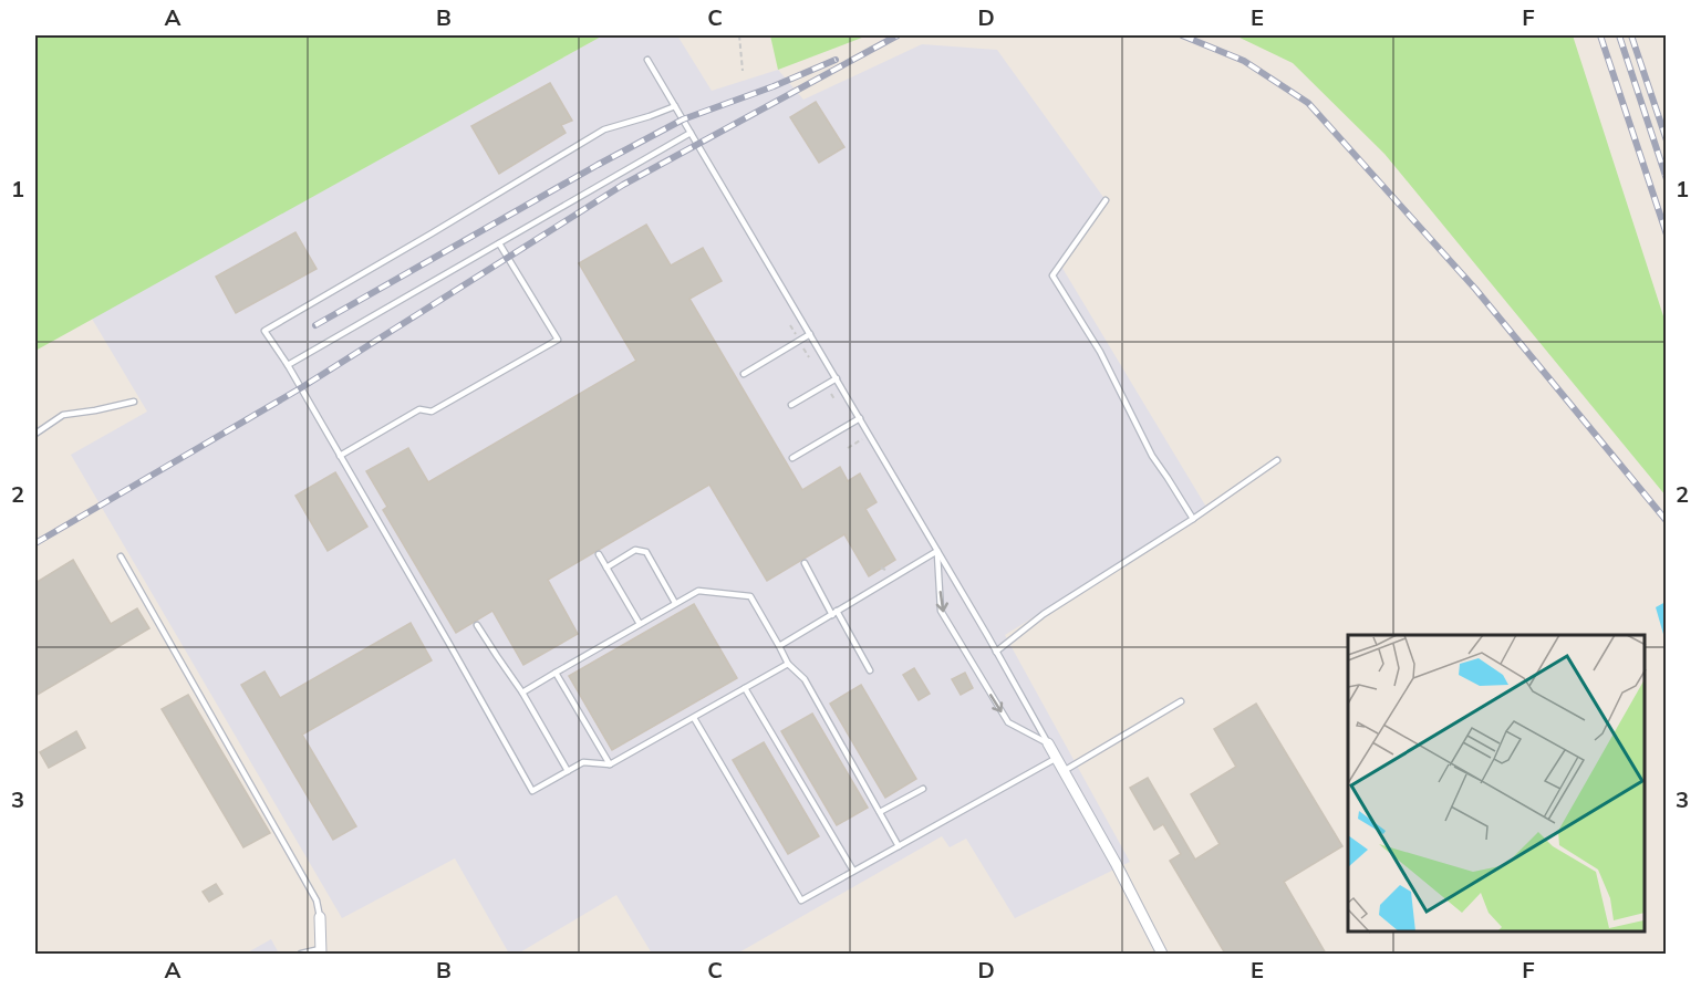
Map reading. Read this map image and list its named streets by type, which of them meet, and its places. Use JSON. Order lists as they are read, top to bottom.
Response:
{
  "grid": {
    "columns": [
      "A",
      "B",
      "C",
      "D",
      "E",
      "F"
    ],
    "rows": ["1", "2", "3"]
  }
}
